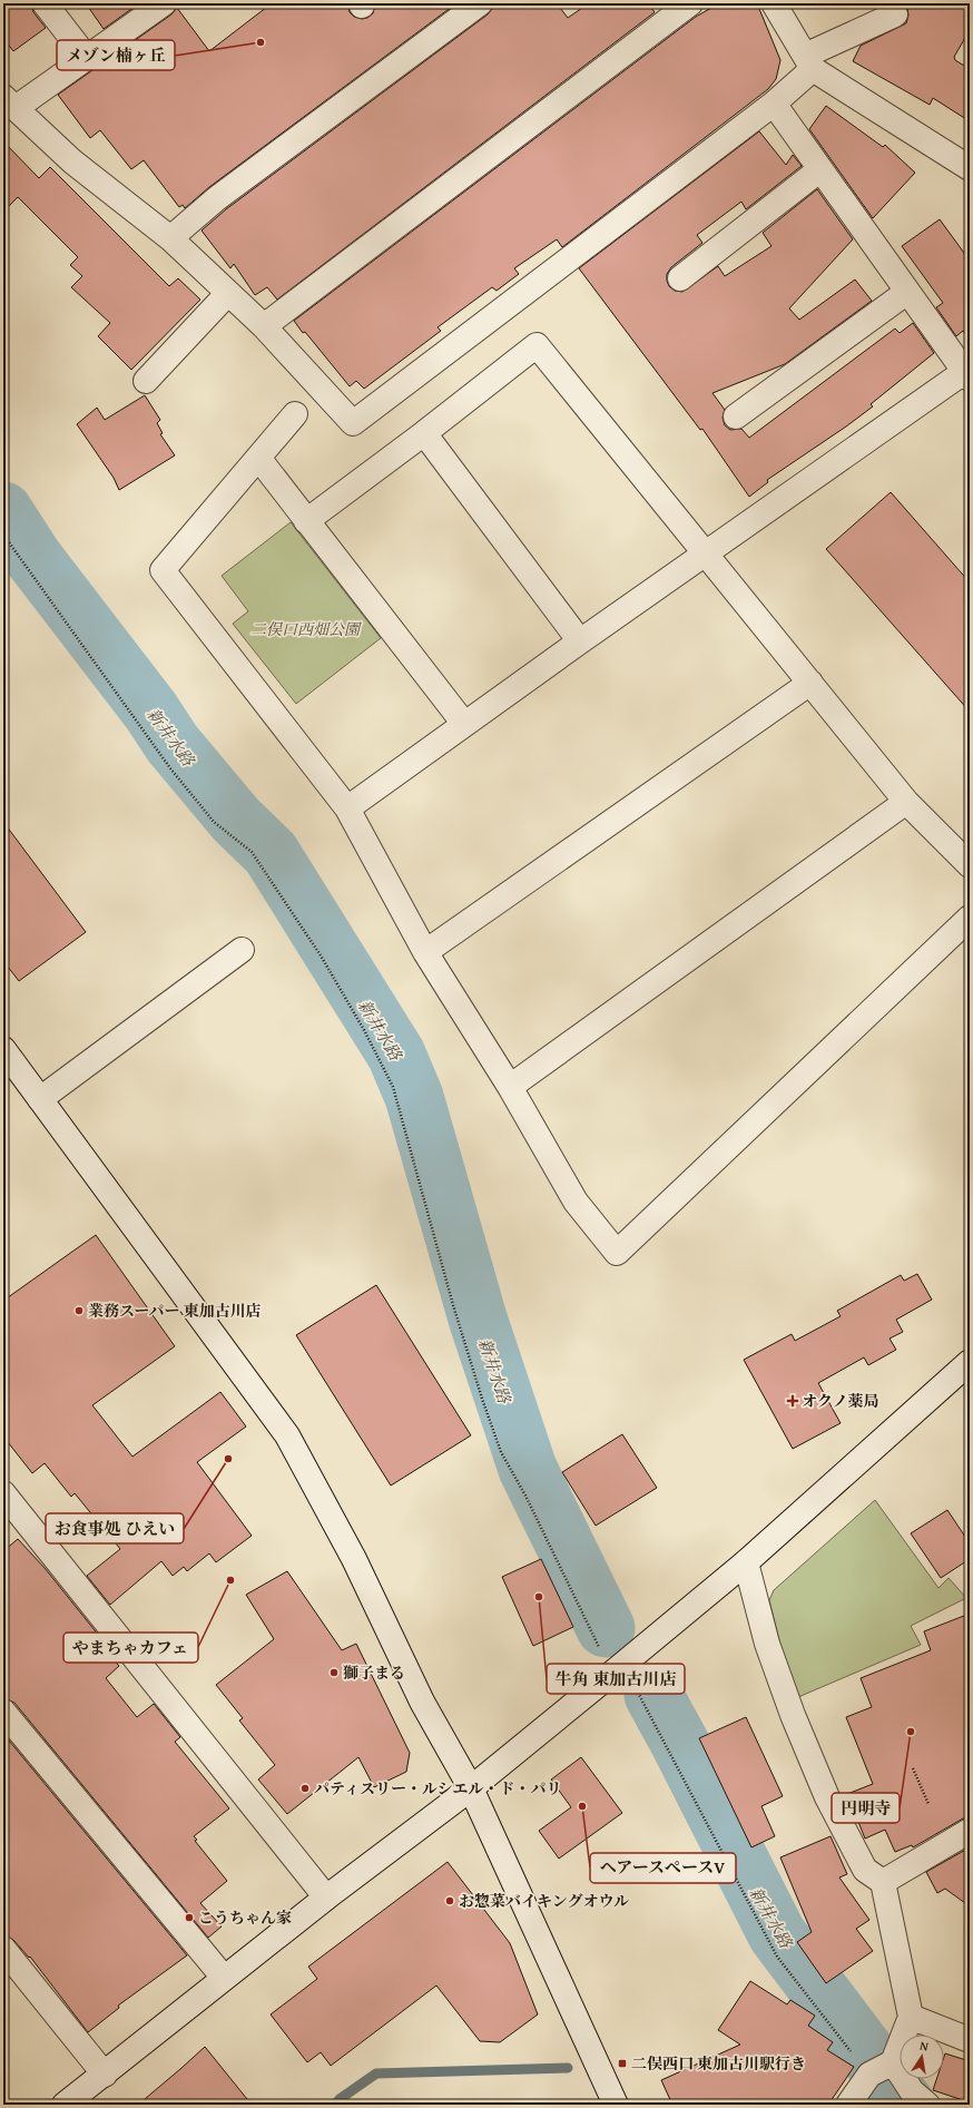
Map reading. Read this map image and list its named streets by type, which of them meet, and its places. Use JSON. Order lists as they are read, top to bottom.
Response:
{
  "water": ["新井水路"],
  "parks": ["二俣口西畑公園"],
  "places": {
    "other": [
      "メゾン楠ヶ丘",
      "業務スーパー 東加古川店",
      "お食事処 ひえい",
      "やまちゃカフェ",
      "牛角 東加古川店",
      "獅子まる",
      "円明寺",
      "パティスリー・ルシエル・ド・パリ",
      "ヘアースペースV",
      "お惣菜バイキングオウル",
      "こうちゃん家"
    ],
    "health": ["オクノ薬局"],
    "transit": ["二俣西口 東加古川駅行き"]
  },
  "north": "top"
}
